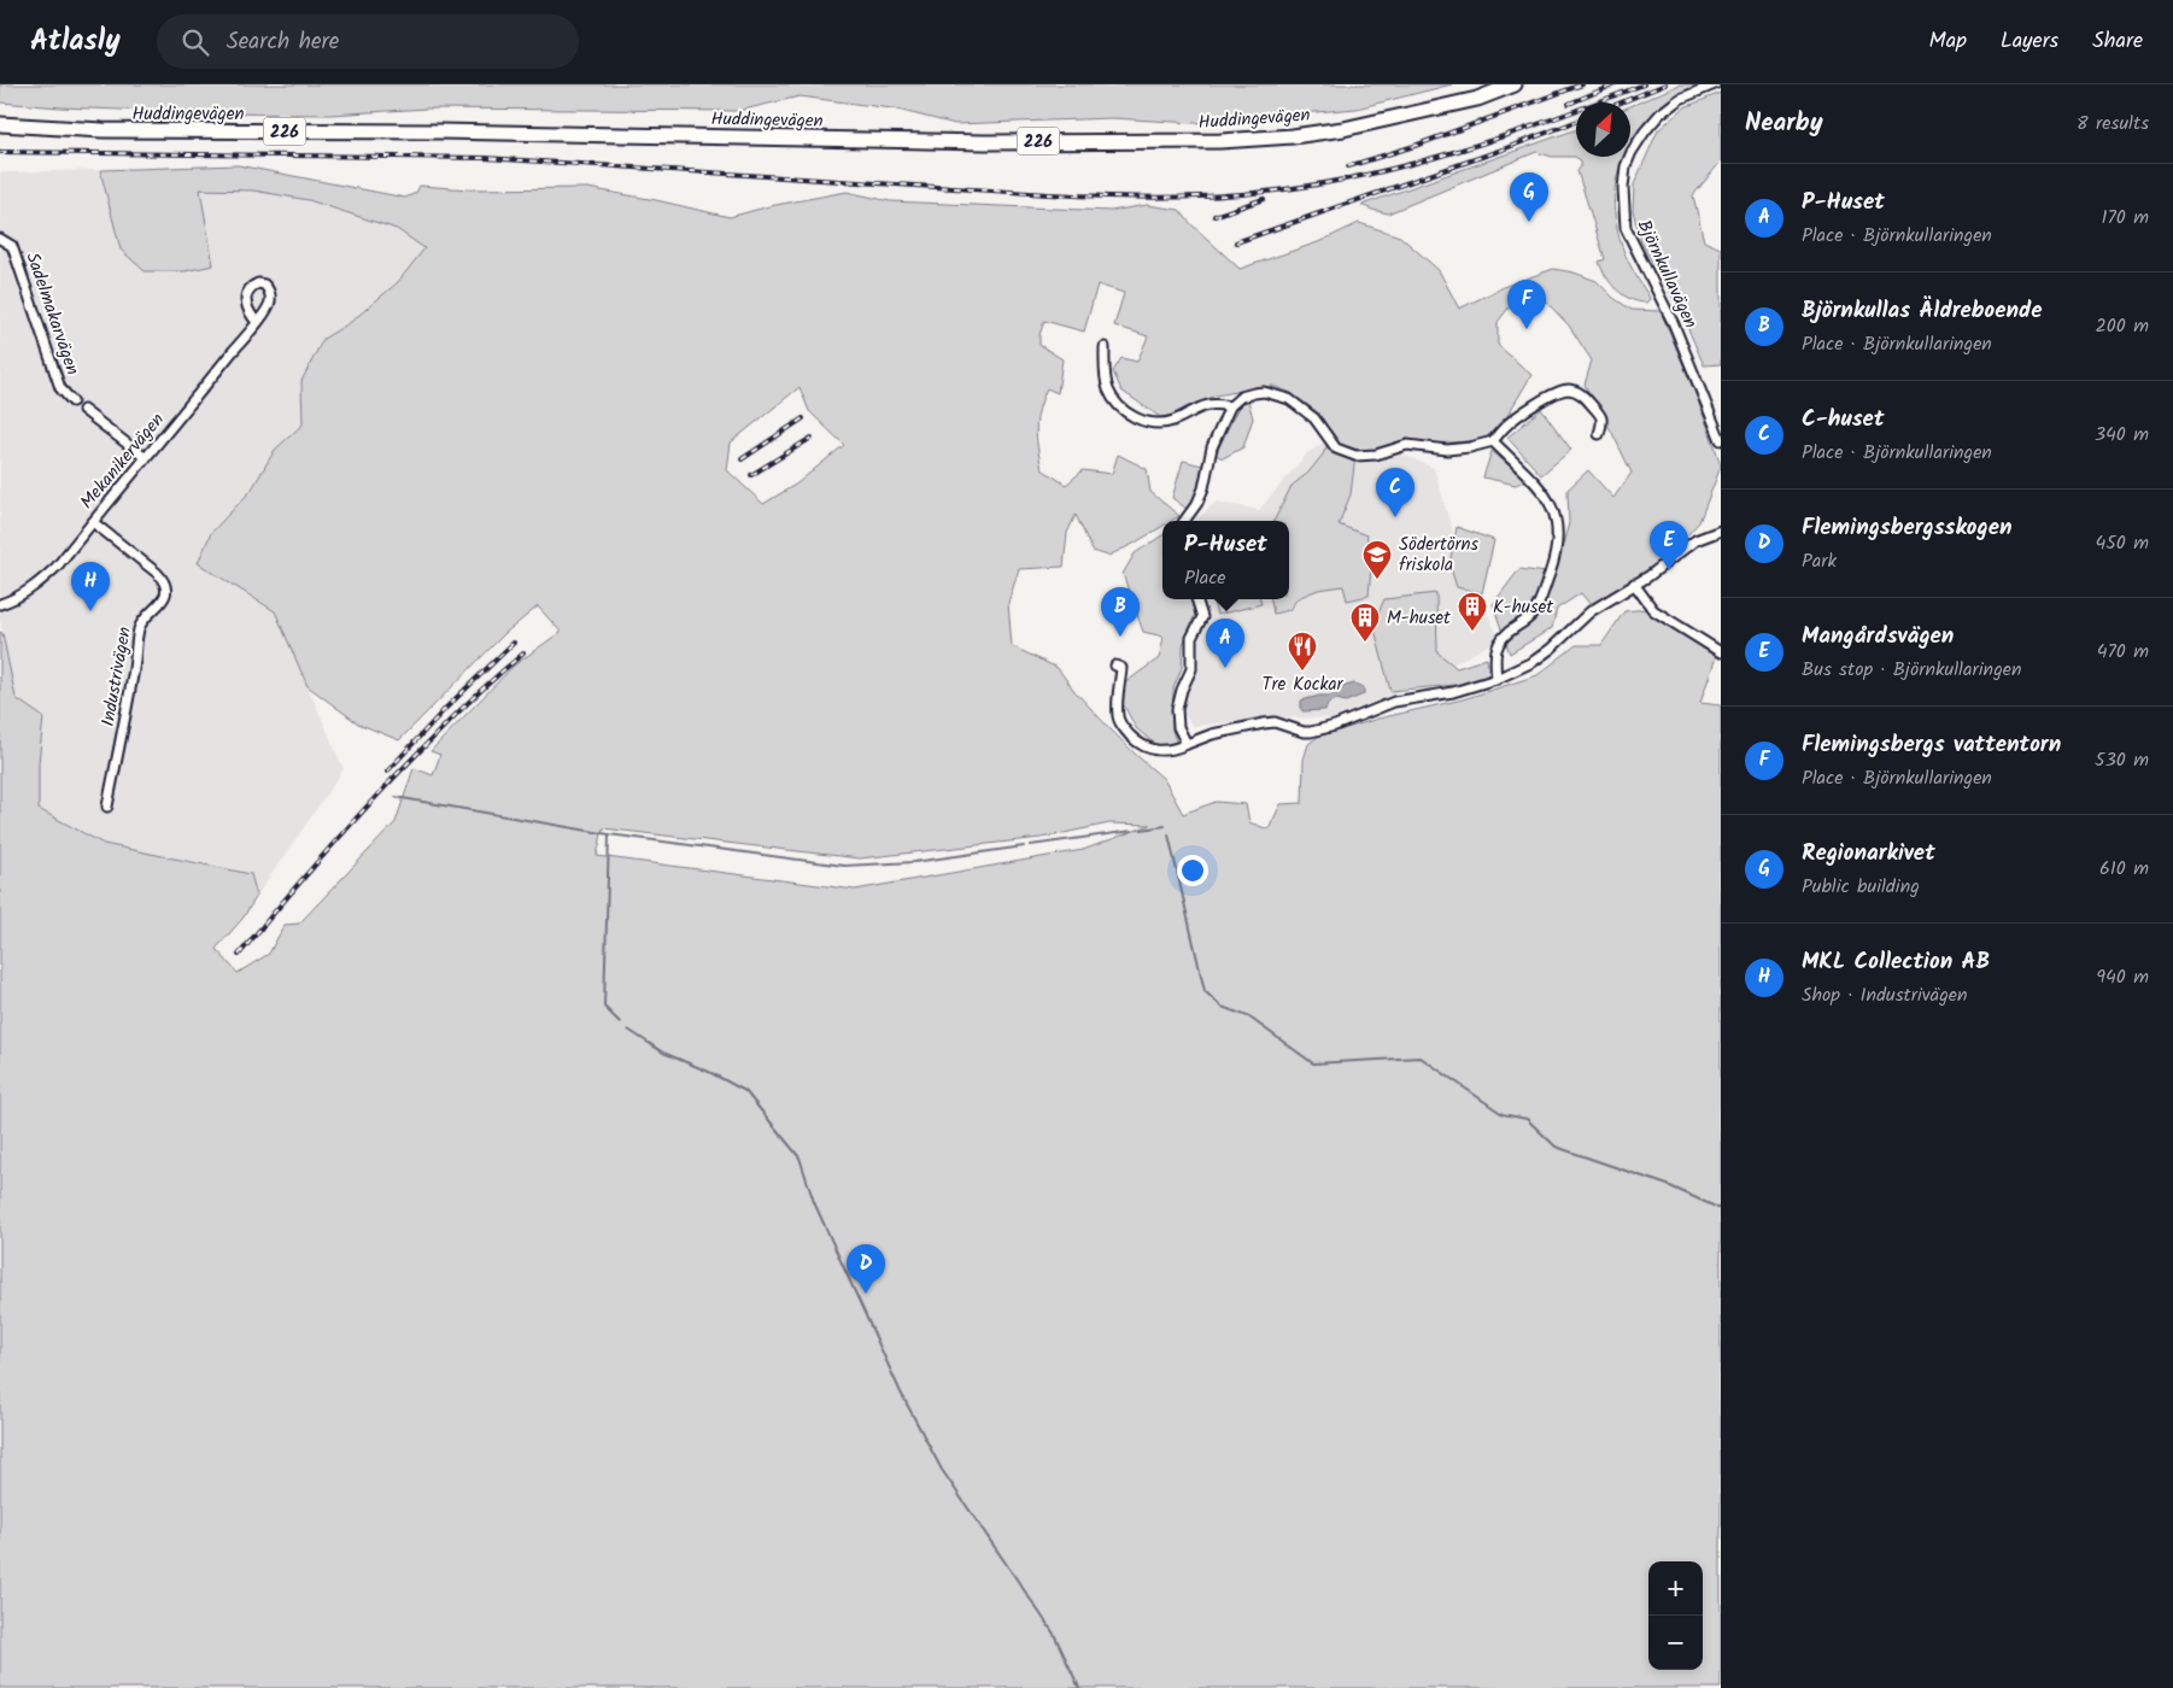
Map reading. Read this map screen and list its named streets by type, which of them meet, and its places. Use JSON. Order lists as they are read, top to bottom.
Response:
{
  "streets": {
    "main road": ["Huddingevägen", "226"],
    "street": [
      "Björnkullavägen",
      "Sadelmakarvägen",
      "Mekanikervägen",
      "Industrivägen"
    ]
  },
  "crossings": [
    ["Mekanikervägen", "Industrivägen"]
  ],
  "places": {
    "school or university": ["Södertörns friskola"],
    "building": ["K-huset", "M-huset"],
    "restaurant": ["Tre Kockar"]
  },
  "north": "top right",
  "page": {
    "header": "Atlasly",
    "search": "Search here",
    "nav": ["Map", "Layers", "Share"],
    "heading": ["Nearby", "8 results"],
    "list": [
      {
        "mark": "A",
        "name": "P-Huset",
        "note": "Place · Björnkullaringen",
        "value": "170 m"
      },
      {
        "mark": "B",
        "name": "Björnkullas Äldreboende",
        "note": "Place · Björnkullaringen",
        "value": "200 m"
      },
      {
        "mark": "C",
        "name": "C-huset",
        "note": "Place · Björnkullaringen",
        "value": "340 m"
      },
      {
        "mark": "D",
        "name": "Flemingsbergsskogen",
        "note": "Park",
        "value": "450 m"
      },
      {
        "mark": "E",
        "name": "Mangårdsvägen",
        "note": "Bus stop · Björnkullaringen",
        "value": "470 m"
      },
      {
        "mark": "F",
        "name": "Flemingsbergs vattentorn",
        "note": "Place · Björnkullaringen",
        "value": "530 m"
      },
      {
        "mark": "G",
        "name": "Regionarkivet",
        "note": "Public building",
        "value": "610 m"
      },
      {
        "mark": "H",
        "name": "MKL Collection AB",
        "note": "Shop · Industrivägen",
        "value": "940 m"
      }
    ],
    "pins": [
      "G",
      "F",
      "C",
      "E",
      "H",
      "B",
      "A",
      "D"
    ],
    "popup": ["P-Huset", "Place"],
    "map_buttons": ["+", "−"]
  }
}
